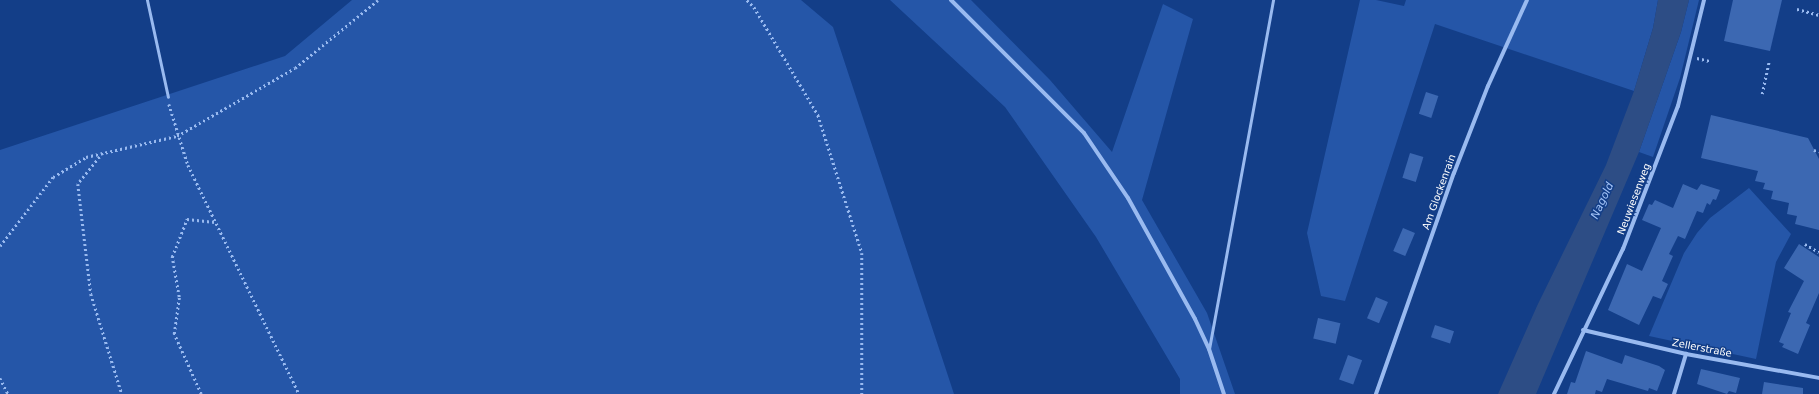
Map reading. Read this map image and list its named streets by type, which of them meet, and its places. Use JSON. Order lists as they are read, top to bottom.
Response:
{
  "streets": {
    "street": ["Am Glockenrain", "Neuwiesenweg", "Zellerstraße"]
  },
  "crossings": [
    ["Neuwiesenweg", "Zellerstraße"]
  ],
  "water": ["Nagold"]
}
